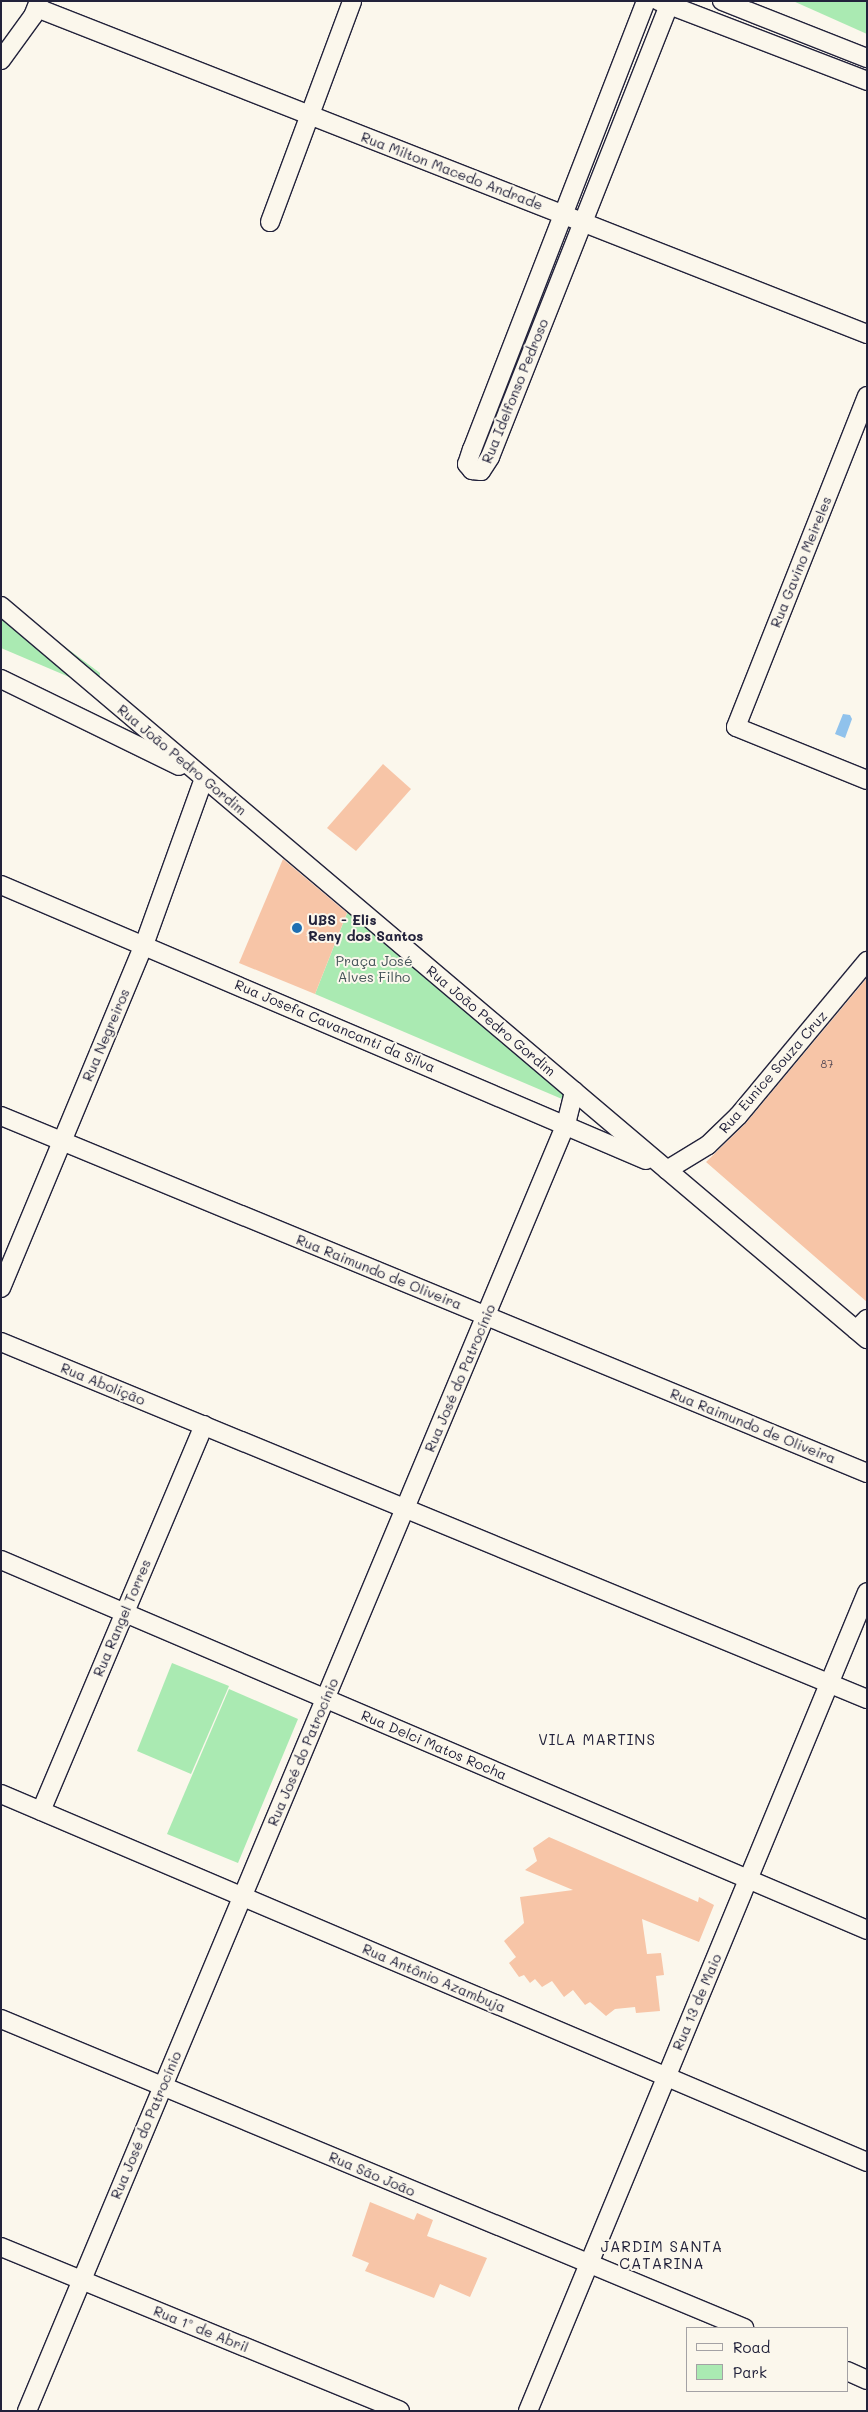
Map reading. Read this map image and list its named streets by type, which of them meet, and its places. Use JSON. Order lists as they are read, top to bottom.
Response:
{
  "streets": {
    "street": [
      "Rua Milton Macedo Andrade",
      "Rua Idelfonso Pedroso",
      "Rua Gavino Meireles",
      "Rua João Pedro Gordim",
      "Rua Josefa Cavancanti da Silva",
      "Rua Negreiros",
      "Rua Eunice Souza Cruz",
      "Rua Raimundo de Oliveira",
      "Rua José do Patrocínio",
      "Rua Abolição",
      "Rua Rangel Torres",
      "Rua Delci Matos Rocha",
      "Rua Antônio Azambuja",
      "Rua 13 de Maio",
      "Rua São João",
      "Rua 1º de Abril"
    ]
  },
  "crossings": [
    ["Rua Milton Macedo Andrade", "Rua Idelfonso Pedroso"],
    ["Rua João Pedro Gordim", "Rua Josefa Cavancanti da Silva"],
    ["Rua João Pedro Gordim", "Rua Negreiros"],
    ["Rua João Pedro Gordim", "Rua Eunice Souza Cruz"],
    ["Rua João Pedro Gordim", "Rua José do Patrocínio"],
    ["Rua Josefa Cavancanti da Silva", "Rua Negreiros"],
    ["Rua Josefa Cavancanti da Silva", "Rua Eunice Souza Cruz"],
    ["Rua Josefa Cavancanti da Silva", "Rua José do Patrocínio"],
    ["Rua Negreiros", "Rua Raimundo de Oliveira"],
    ["Rua Raimundo de Oliveira", "Rua José do Patrocínio"],
    ["Rua José do Patrocínio", "Rua Abolição"],
    ["Rua José do Patrocínio", "Rua Delci Matos Rocha"],
    ["Rua José do Patrocínio", "Rua Antônio Azambuja"],
    ["Rua José do Patrocínio", "Rua São João"],
    ["Rua José do Patrocínio", "Rua 1º de Abril"],
    ["Rua Abolição", "Rua Rangel Torres"],
    ["Rua Abolição", "Rua 13 de Maio"],
    ["Rua Rangel Torres", "Rua Delci Matos Rocha"],
    ["Rua Rangel Torres", "Rua Antônio Azambuja"],
    ["Rua Delci Matos Rocha", "Rua 13 de Maio"],
    ["Rua Antônio Azambuja", "Rua 13 de Maio"],
    ["Rua 13 de Maio", "Rua São João"]
  ],
  "districts": ["VILA MARTINS", "JARDIM SANTA CATARINA"],
  "parks": ["Praça José Alves Filho"],
  "places": ["UBS - Elis Reny dos Santos"],
  "house_numbers": ["87"],
  "legend": ["Road", "Park"]
}
